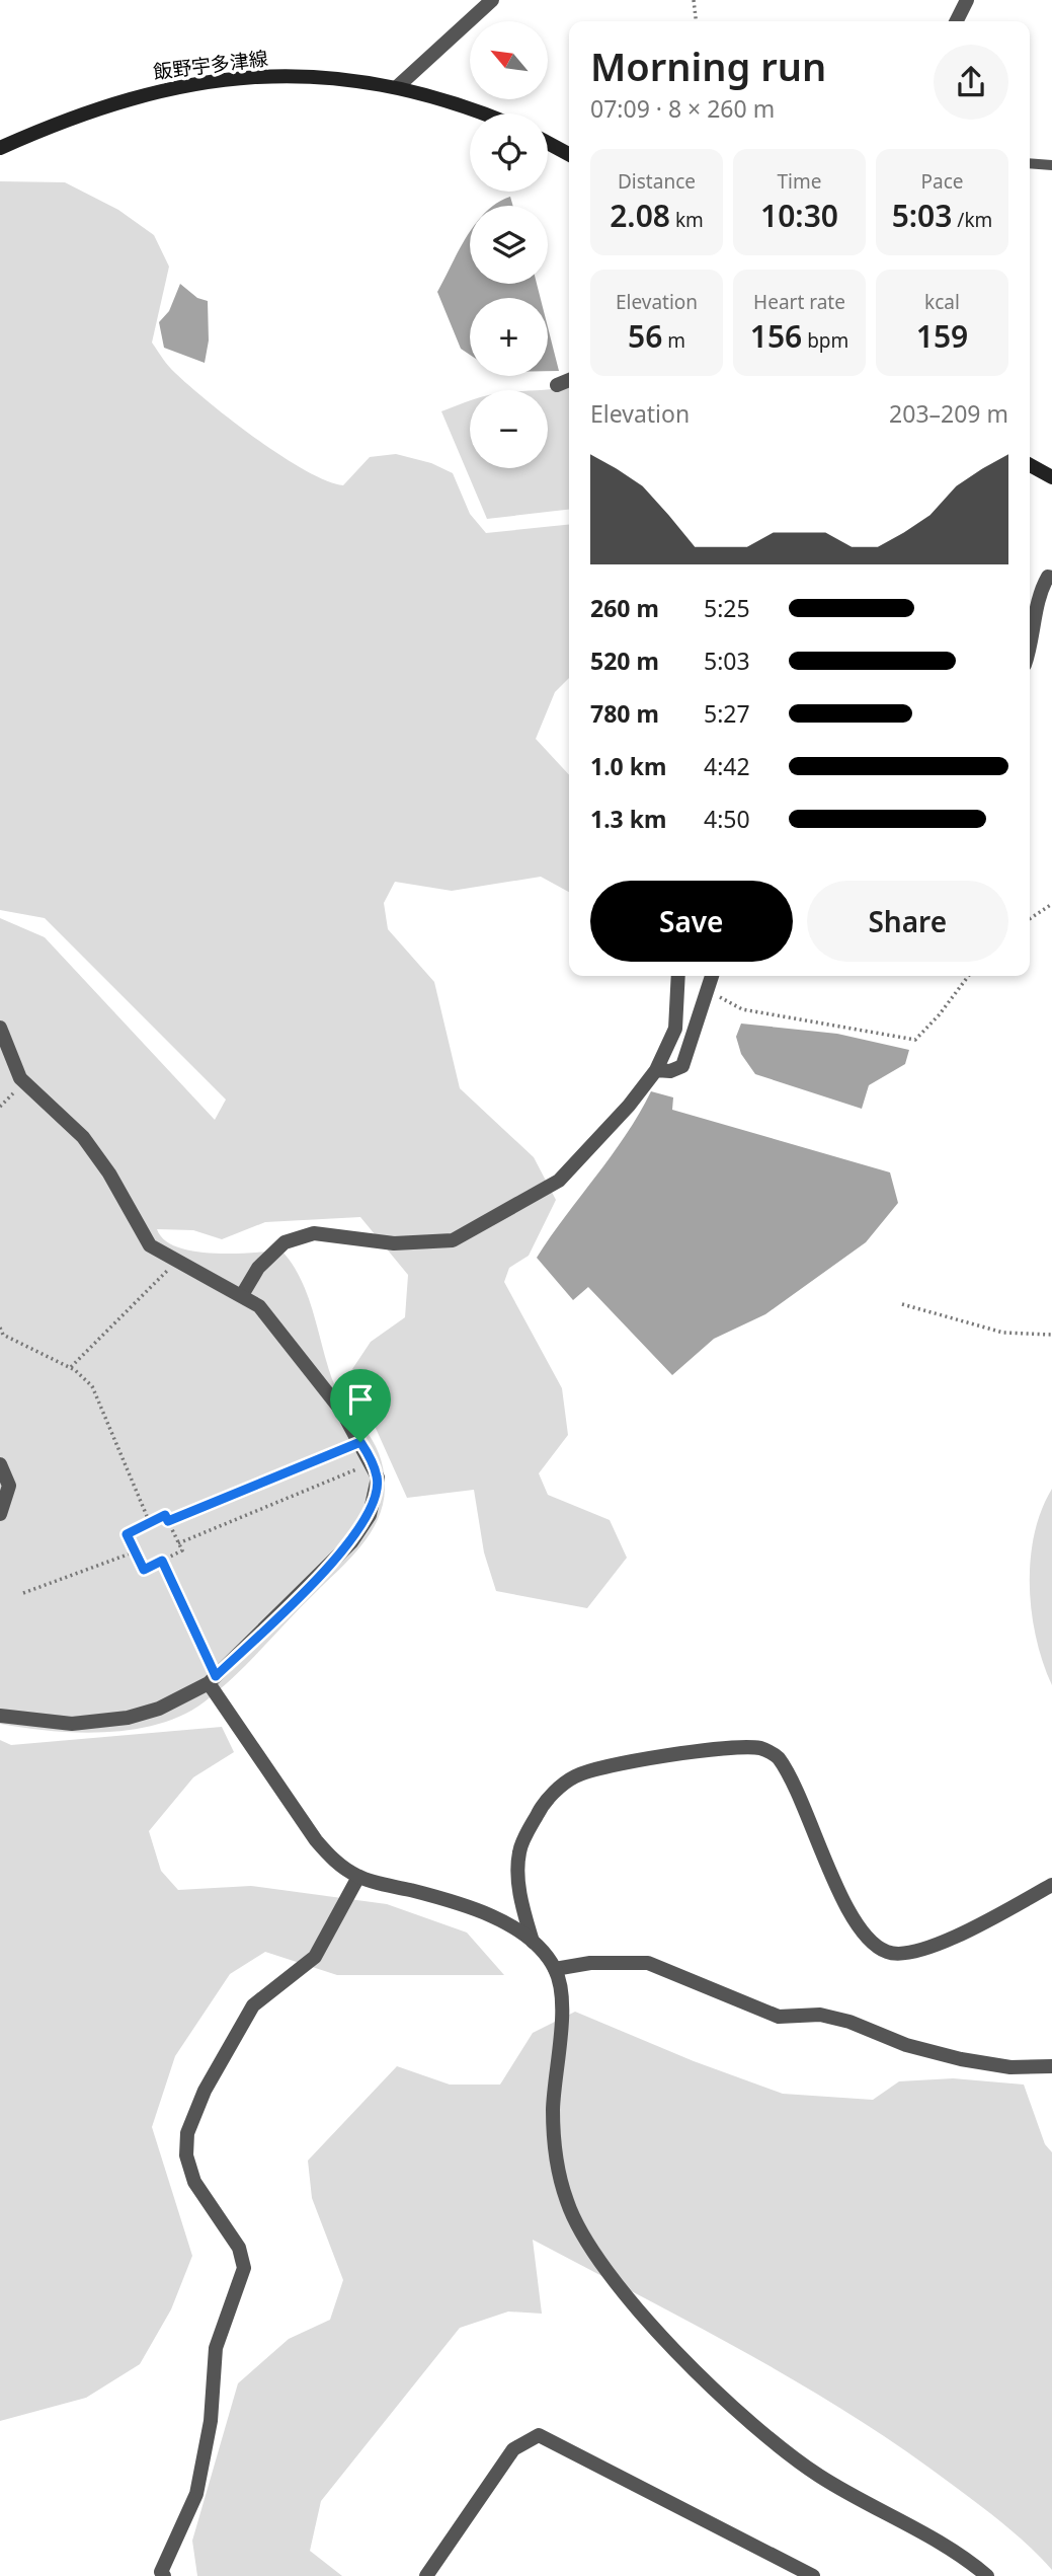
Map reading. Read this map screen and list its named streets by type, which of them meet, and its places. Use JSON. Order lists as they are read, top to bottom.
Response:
{
  "streets": {
    "main road": ["飯野宇多津線"]
  },
  "north": "top left",
  "page": {
    "map_buttons": ["+", "−"],
    "heading": ["Morning run", "07:09 · 8 × 260 m"],
    "stats": [
      ["Distance", "2.08 km"],
      ["Time", "10:30"],
      ["Pace", "5:03 /km"],
      ["Elevation", "56 m"],
      ["Heart rate", "156 bpm"],
      ["kcal", "159"]
    ],
    "chart": ["Elevation", "203–209 m"],
    "list": [
      {
        "name": "260 m",
        "note": "5:25"
      },
      {
        "name": "520 m",
        "note": "5:03"
      },
      {
        "name": "780 m",
        "note": "5:27"
      },
      {
        "name": "1.0 km",
        "note": "4:42"
      },
      {
        "name": "1.3 km",
        "note": "4:50"
      }
    ],
    "buttons": ["Save", "Share"]
  }
}
